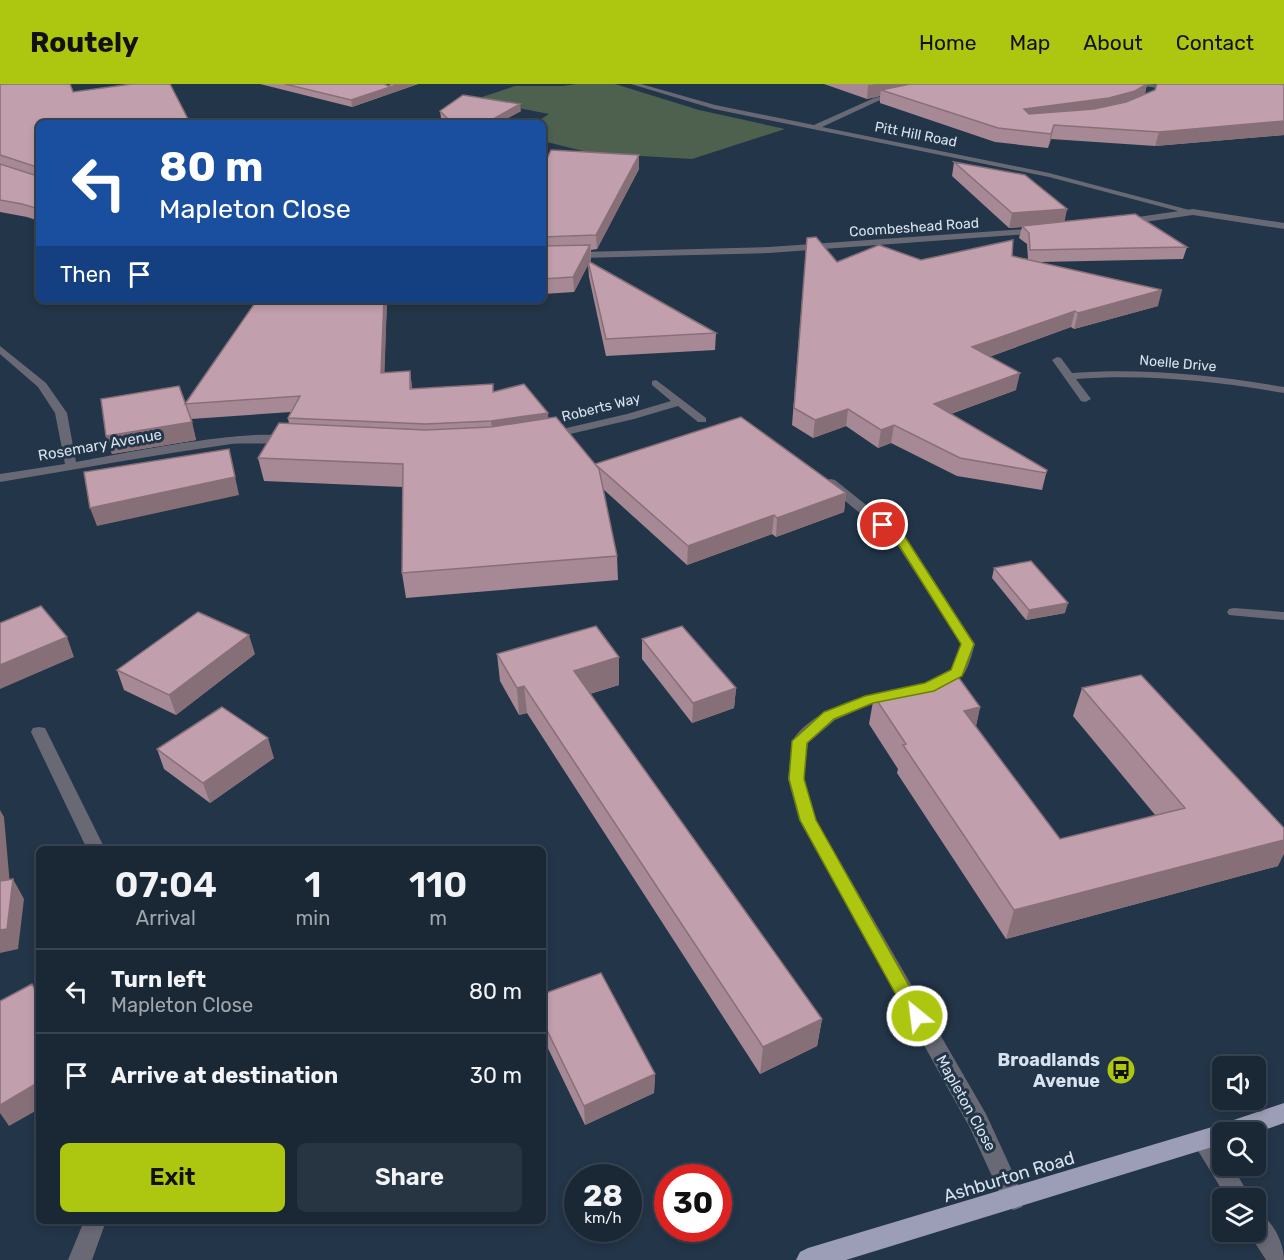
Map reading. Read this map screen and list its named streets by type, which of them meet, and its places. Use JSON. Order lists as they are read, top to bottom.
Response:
{
  "streets": {
    "main road": ["Ashburton Road"],
    "street": [
      "Pitt Hill Road",
      "Coombeshead Road",
      "Noelle Drive",
      "Roberts Way",
      "Rosemary Avenue",
      "Mapleton Close"
    ]
  },
  "crossings": [
    ["Mapleton Close", "Ashburton Road"]
  ],
  "places": {
    "bus stop": ["Broadlands Avenue"]
  },
  "page": {
    "header": "Routely",
    "nav": [
      "Home",
      "Map",
      "About",
      "Contact"
    ],
    "turn": ["80 m", "Mapleton Close"],
    "then": "Then",
    "eta": [
      "07:04",
      "Arrival",
      "1",
      "min",
      "110",
      "m"
    ],
    "list": [
      {
        "name": "Turn left",
        "note": "Mapleton Close",
        "value": "80 m"
      },
      {
        "name": "Arrive at destination",
        "value": "30 m"
      }
    ],
    "buttons": ["Exit", "Share"],
    "speed": "28 km/h",
    "limit": "30"
  }
}
